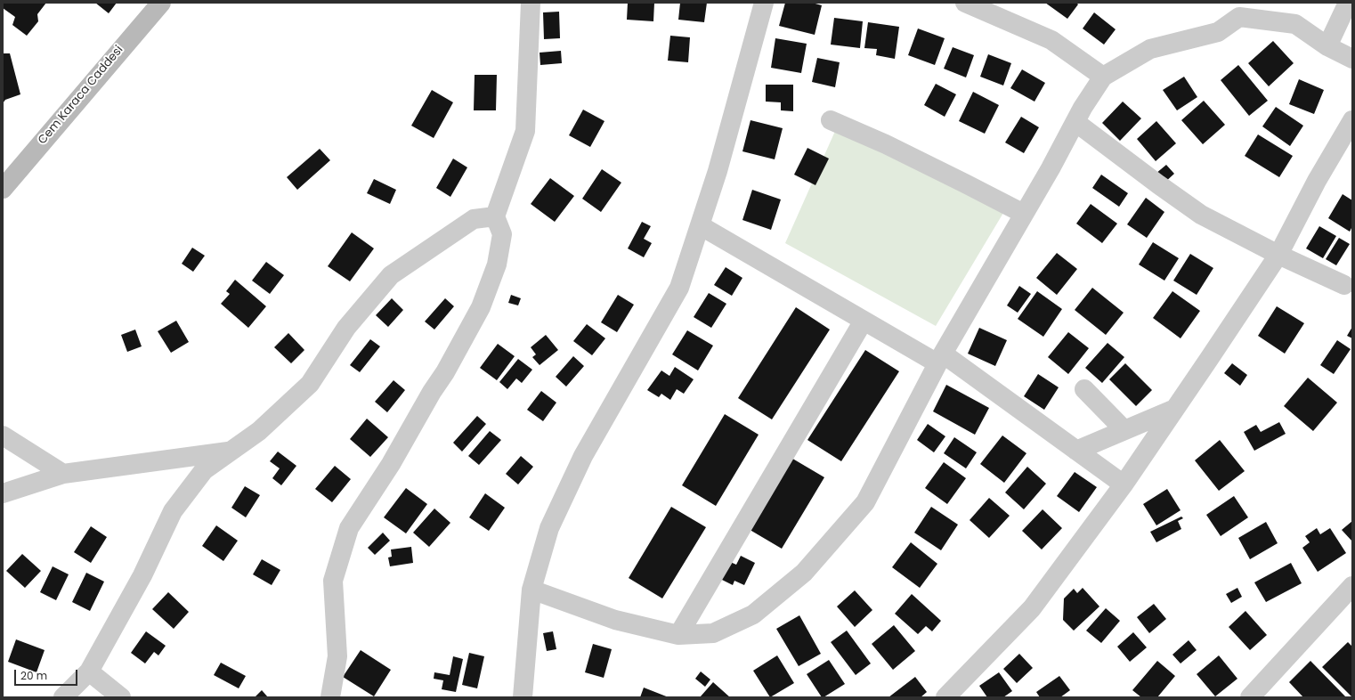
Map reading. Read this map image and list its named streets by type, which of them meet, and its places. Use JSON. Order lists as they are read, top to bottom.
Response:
{
  "streets": {
    "street": ["Cem Karaca Caddesi"]
  },
  "scale_bar": "20 m"
}
